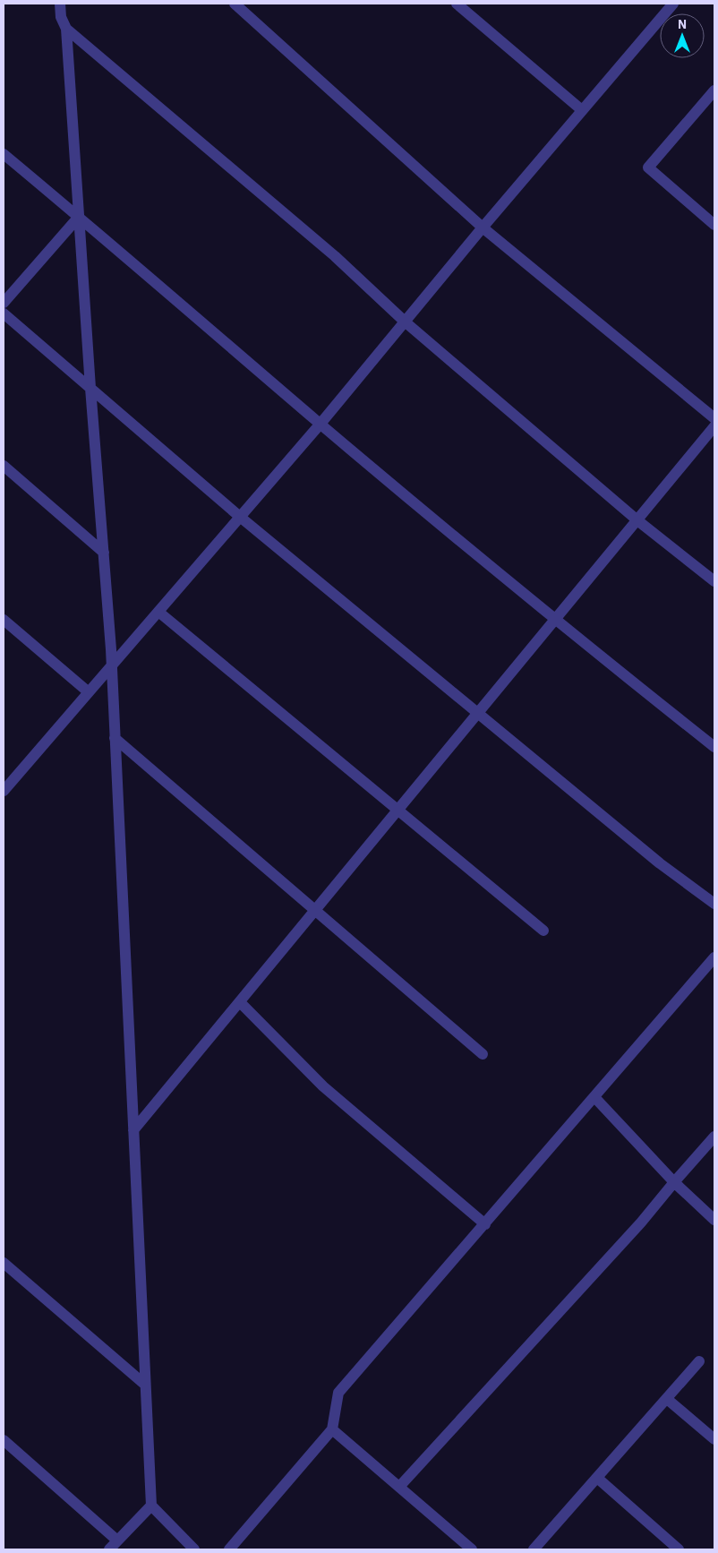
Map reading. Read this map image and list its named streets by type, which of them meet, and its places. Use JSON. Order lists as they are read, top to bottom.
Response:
{
  "north": "top"
}
